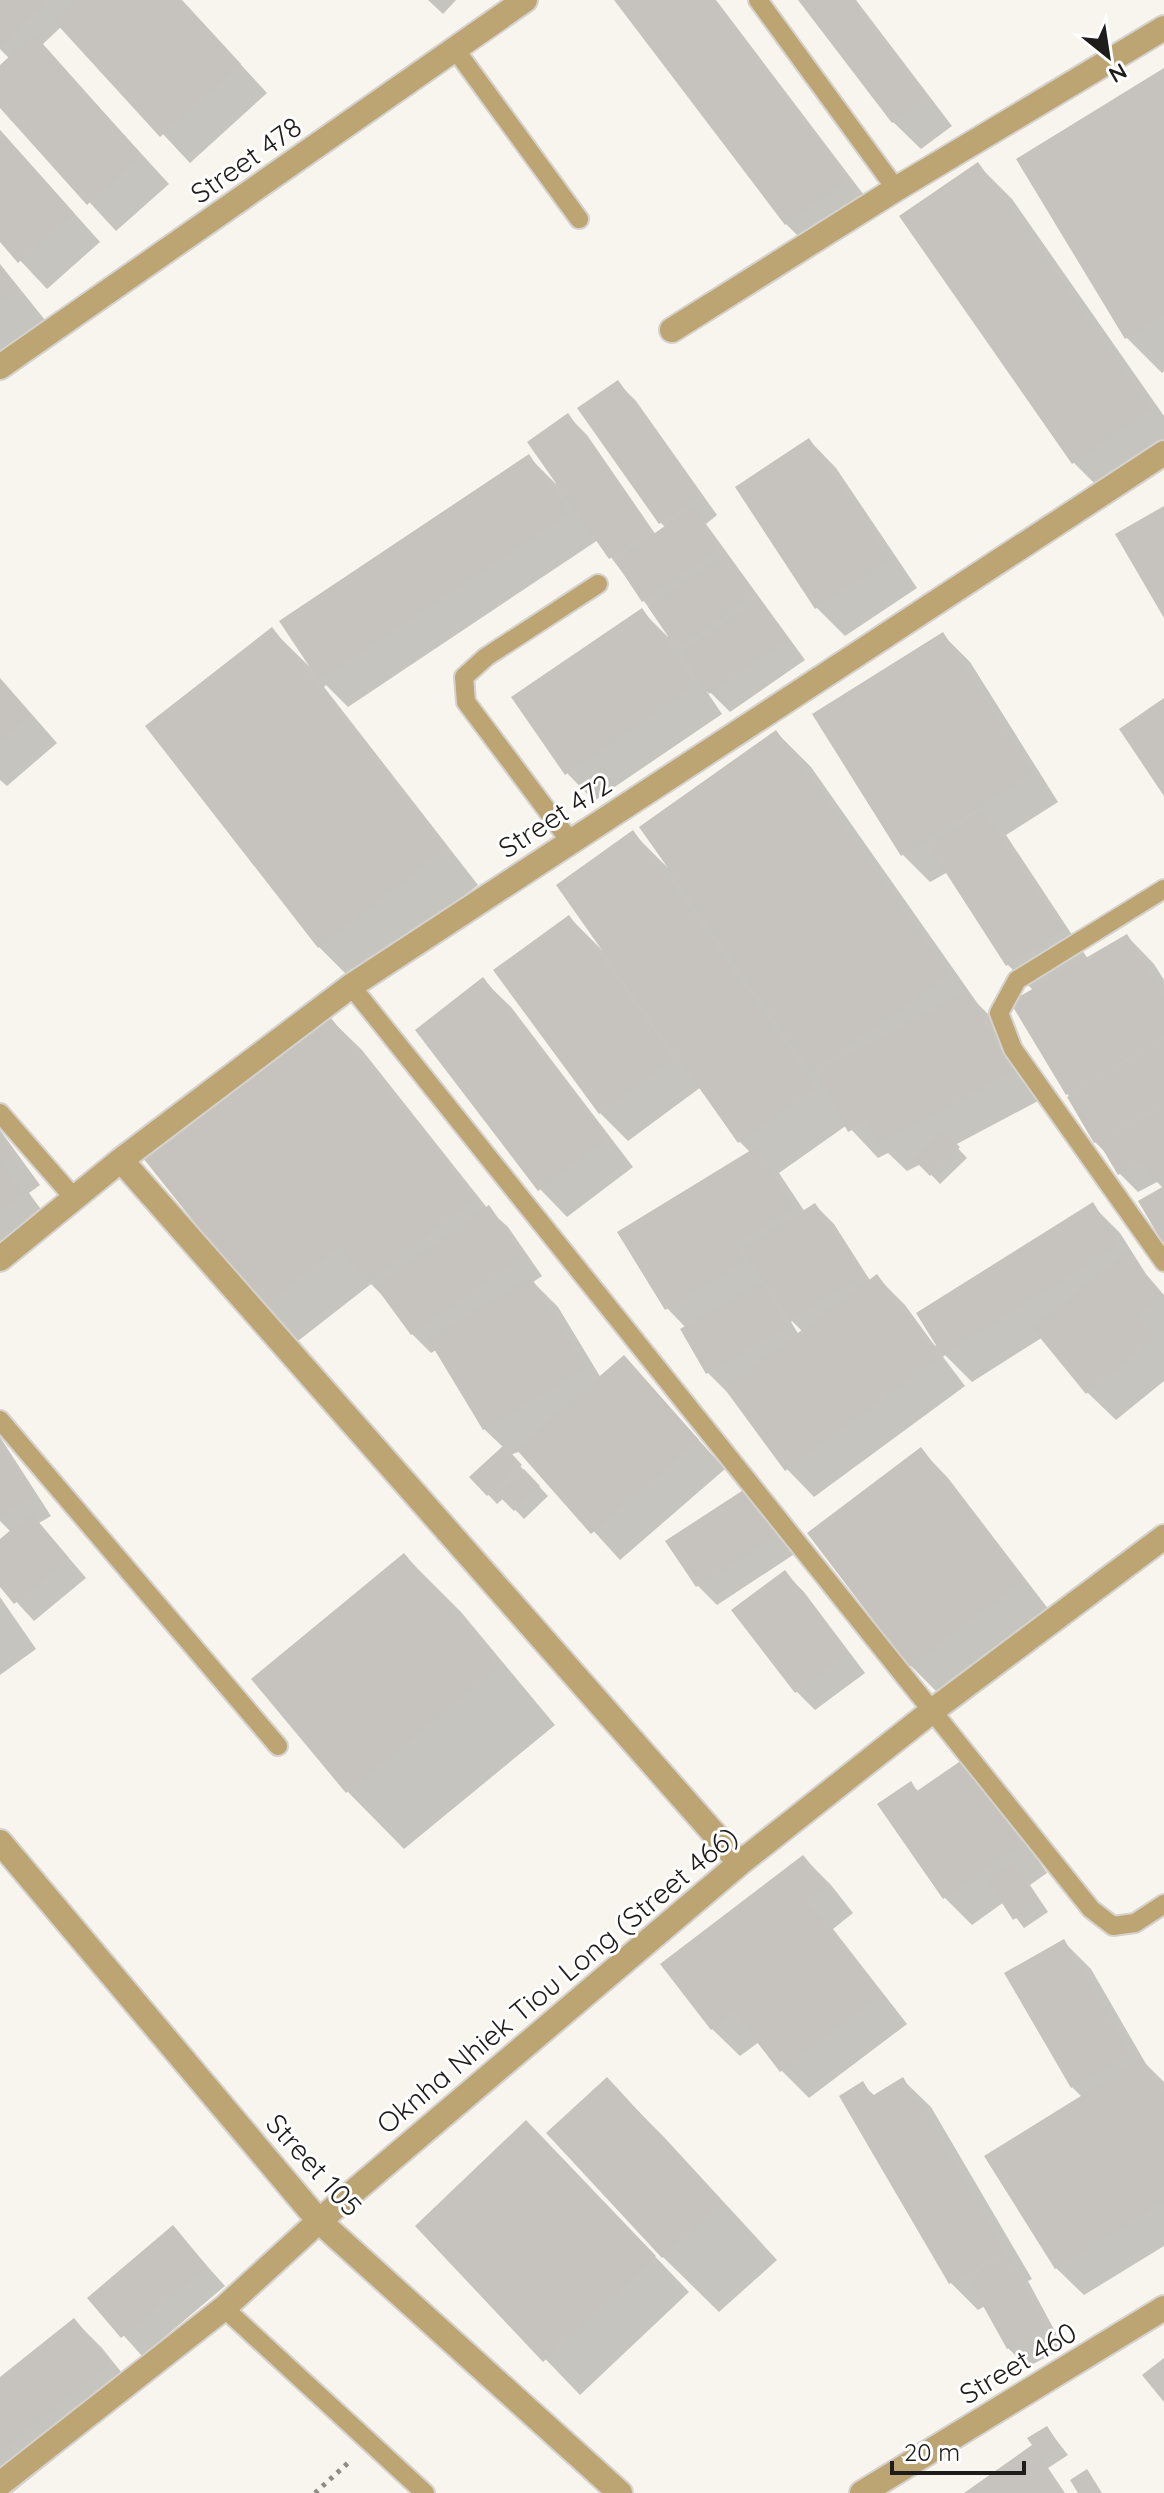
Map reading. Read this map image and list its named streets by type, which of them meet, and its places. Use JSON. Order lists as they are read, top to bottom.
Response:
{
  "streets": {
    "street": [
      "Street 478",
      "Street 472",
      "Oknha Nhiek Tiou Long (Street 466)",
      "Street 105",
      "Street 460"
    ]
  },
  "crossings": [
    ["Oknha Nhiek Tiou Long (Street 466)", "Street 105"]
  ],
  "scale_bar": "20 m",
  "north": "bottom right"
}
